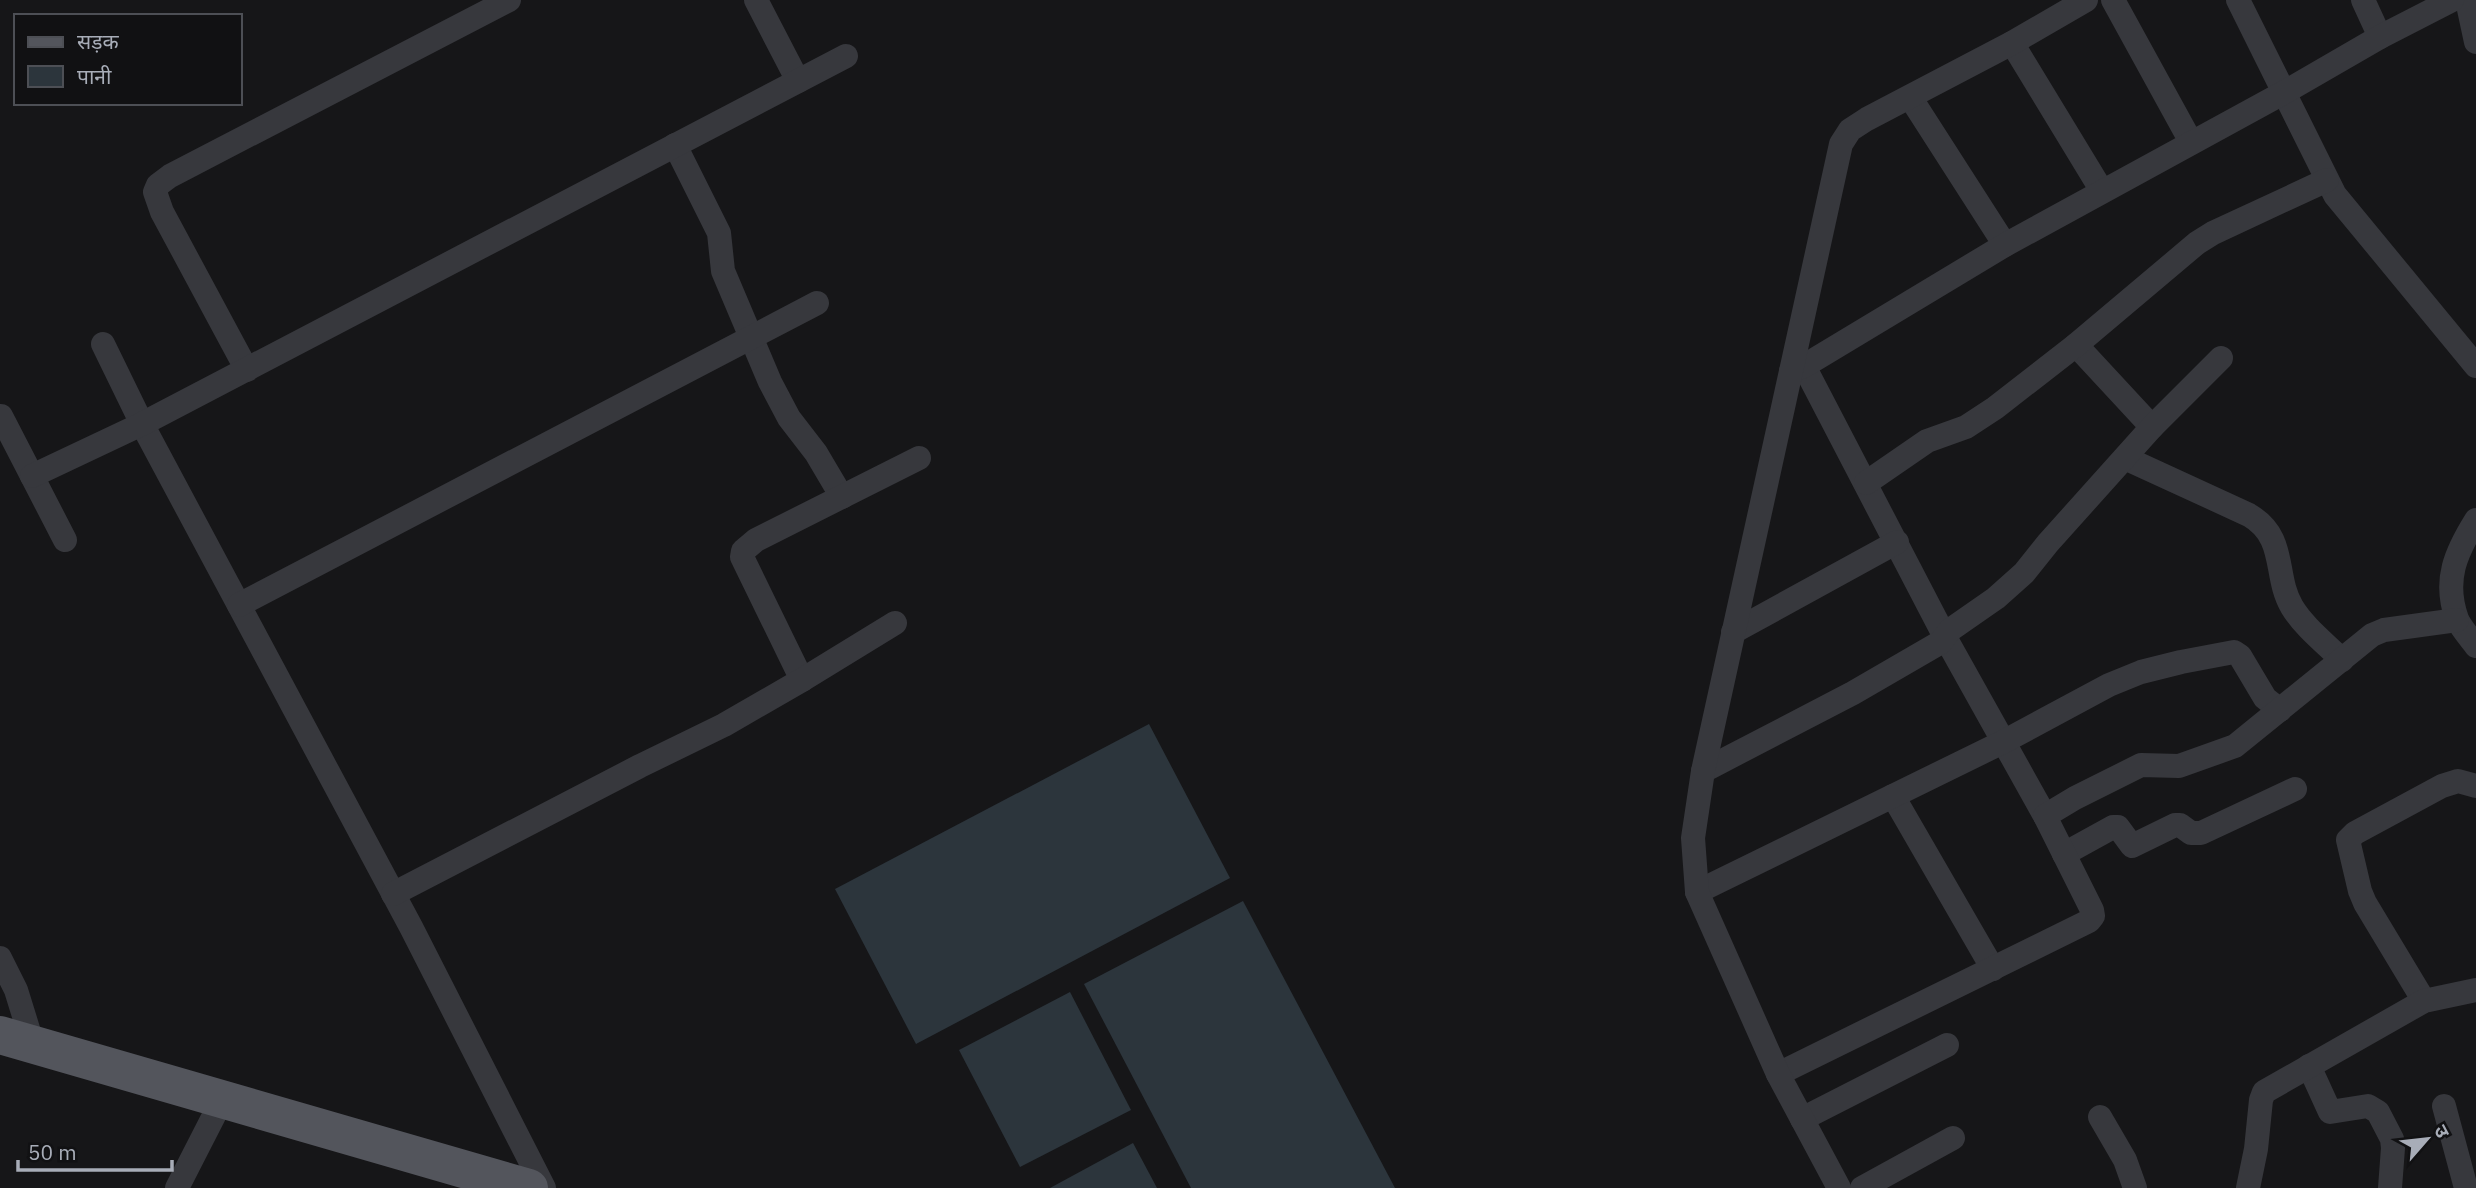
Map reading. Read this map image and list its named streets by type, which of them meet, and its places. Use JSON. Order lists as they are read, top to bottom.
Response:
{
  "legend": ["सड़क", "पानी"],
  "scale_bar": "50 m",
  "north": "top right"
}
